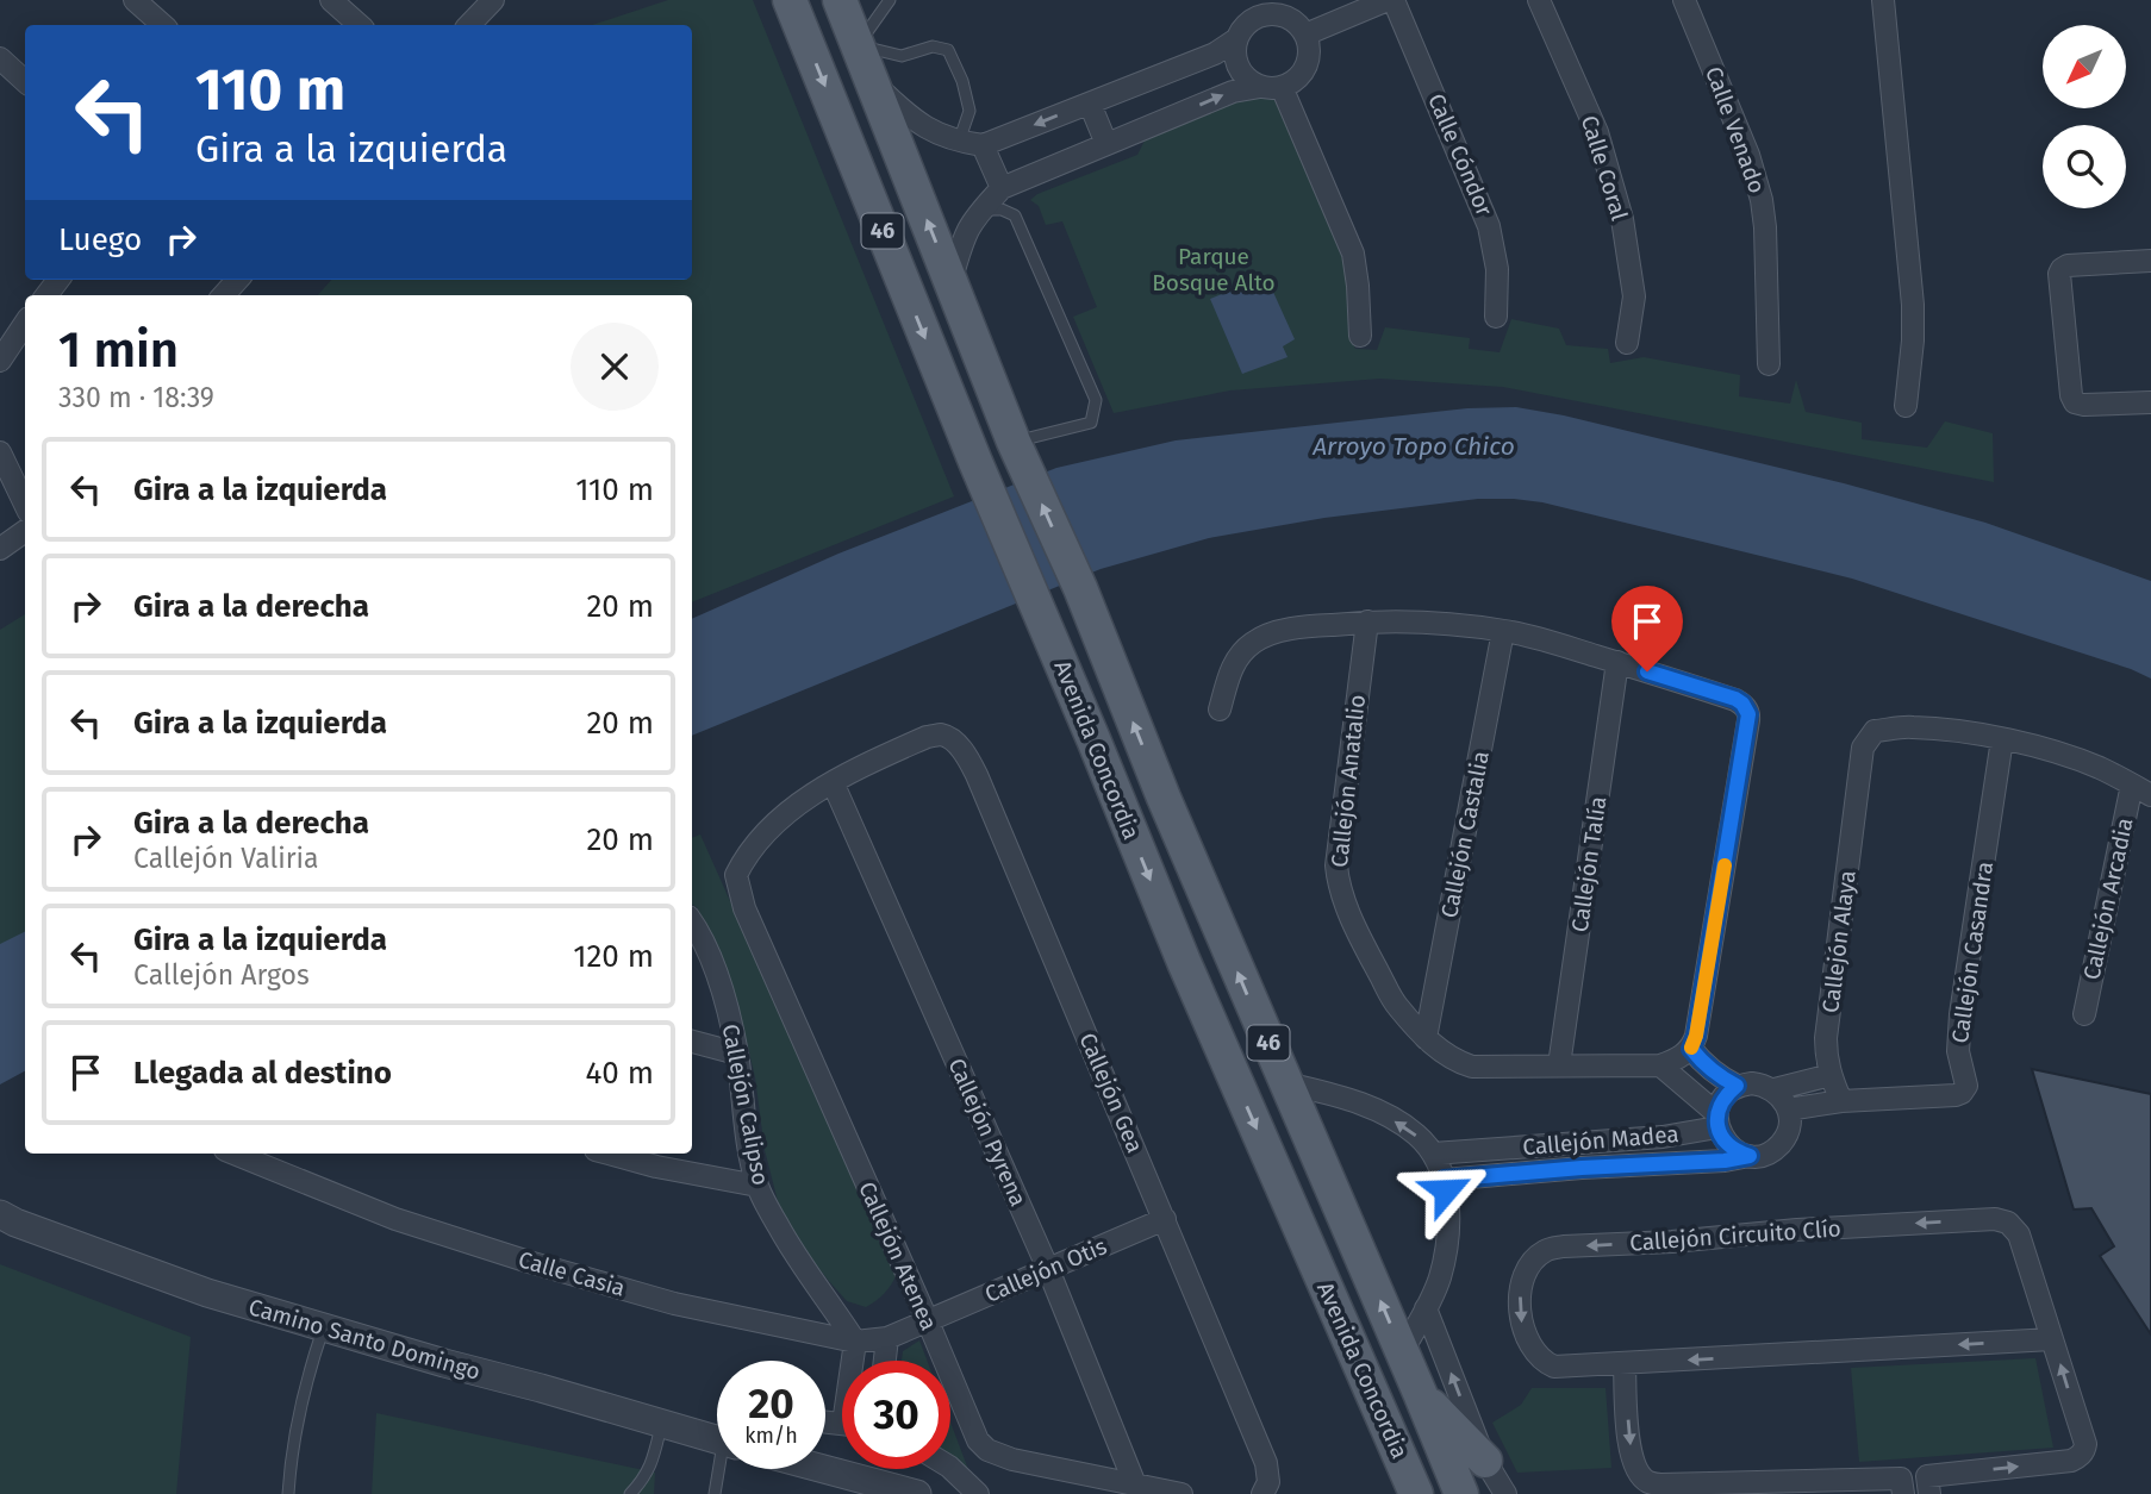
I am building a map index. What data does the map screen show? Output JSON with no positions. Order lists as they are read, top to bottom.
{
  "streets": {
    "main road": ["46", "Avenida Concordia"],
    "street": [
      "Calle Venado",
      "Calle Cóndor",
      "Calle Coral",
      "Callejón Anatalio",
      "Callejón Castalia",
      "Callejón Talía",
      "Callejón Arcadia",
      "Callejón Alaya",
      "Callejón Casandra",
      "Callejón Gea",
      "Callejón Calipso",
      "Callejón Pyrena",
      "Callejón Madea",
      "Callejón Circuito Clío",
      "Callejón Atenea",
      "Callejón Otis",
      "Calle Casia",
      "Camino Santo Domingo"
    ]
  },
  "crossings": [
    ["Callejón Anatalio", "Callejón Castalia"],
    ["Callejón Anatalio", "Callejón Talía"],
    ["Callejón Alaya", "Callejón Casandra"],
    ["Callejón Gea", "Callejón Pyrena"],
    ["Callejón Gea", "Callejón Atenea"],
    ["Callejón Gea", "Callejón Otis"],
    ["Callejón Calipso", "Calle Casia"],
    ["Callejón Pyrena", "Callejón Atenea"],
    ["Callejón Pyrena", "Callejón Otis"],
    ["Callejón Atenea", "Callejón Otis"],
    ["Callejón Atenea", "Calle Casia"],
    ["Callejón Otis", "Calle Casia"]
  ],
  "water": ["Arroyo Topo Chico"],
  "parks": ["Parque Bosque Alto"],
  "north": "bottom left",
  "page": {
    "turn": ["110 m", "Gira a la izquierda"],
    "then": "Luego",
    "heading": ["1 min", "330 m · 18:39"],
    "list": [
      {
        "name": "Gira a la izquierda",
        "value": "110 m"
      },
      {
        "name": "Gira a la derecha",
        "value": "20 m"
      },
      {
        "name": "Gira a la izquierda",
        "value": "20 m"
      },
      {
        "name": "Gira a la derecha",
        "note": "Callejón Valiria",
        "value": "20 m"
      },
      {
        "name": "Gira a la izquierda",
        "note": "Callejón Argos",
        "value": "120 m"
      },
      {
        "name": "Llegada al destino",
        "value": "40 m"
      }
    ],
    "speed": "20 km/h",
    "limit": "30"
  }
}
